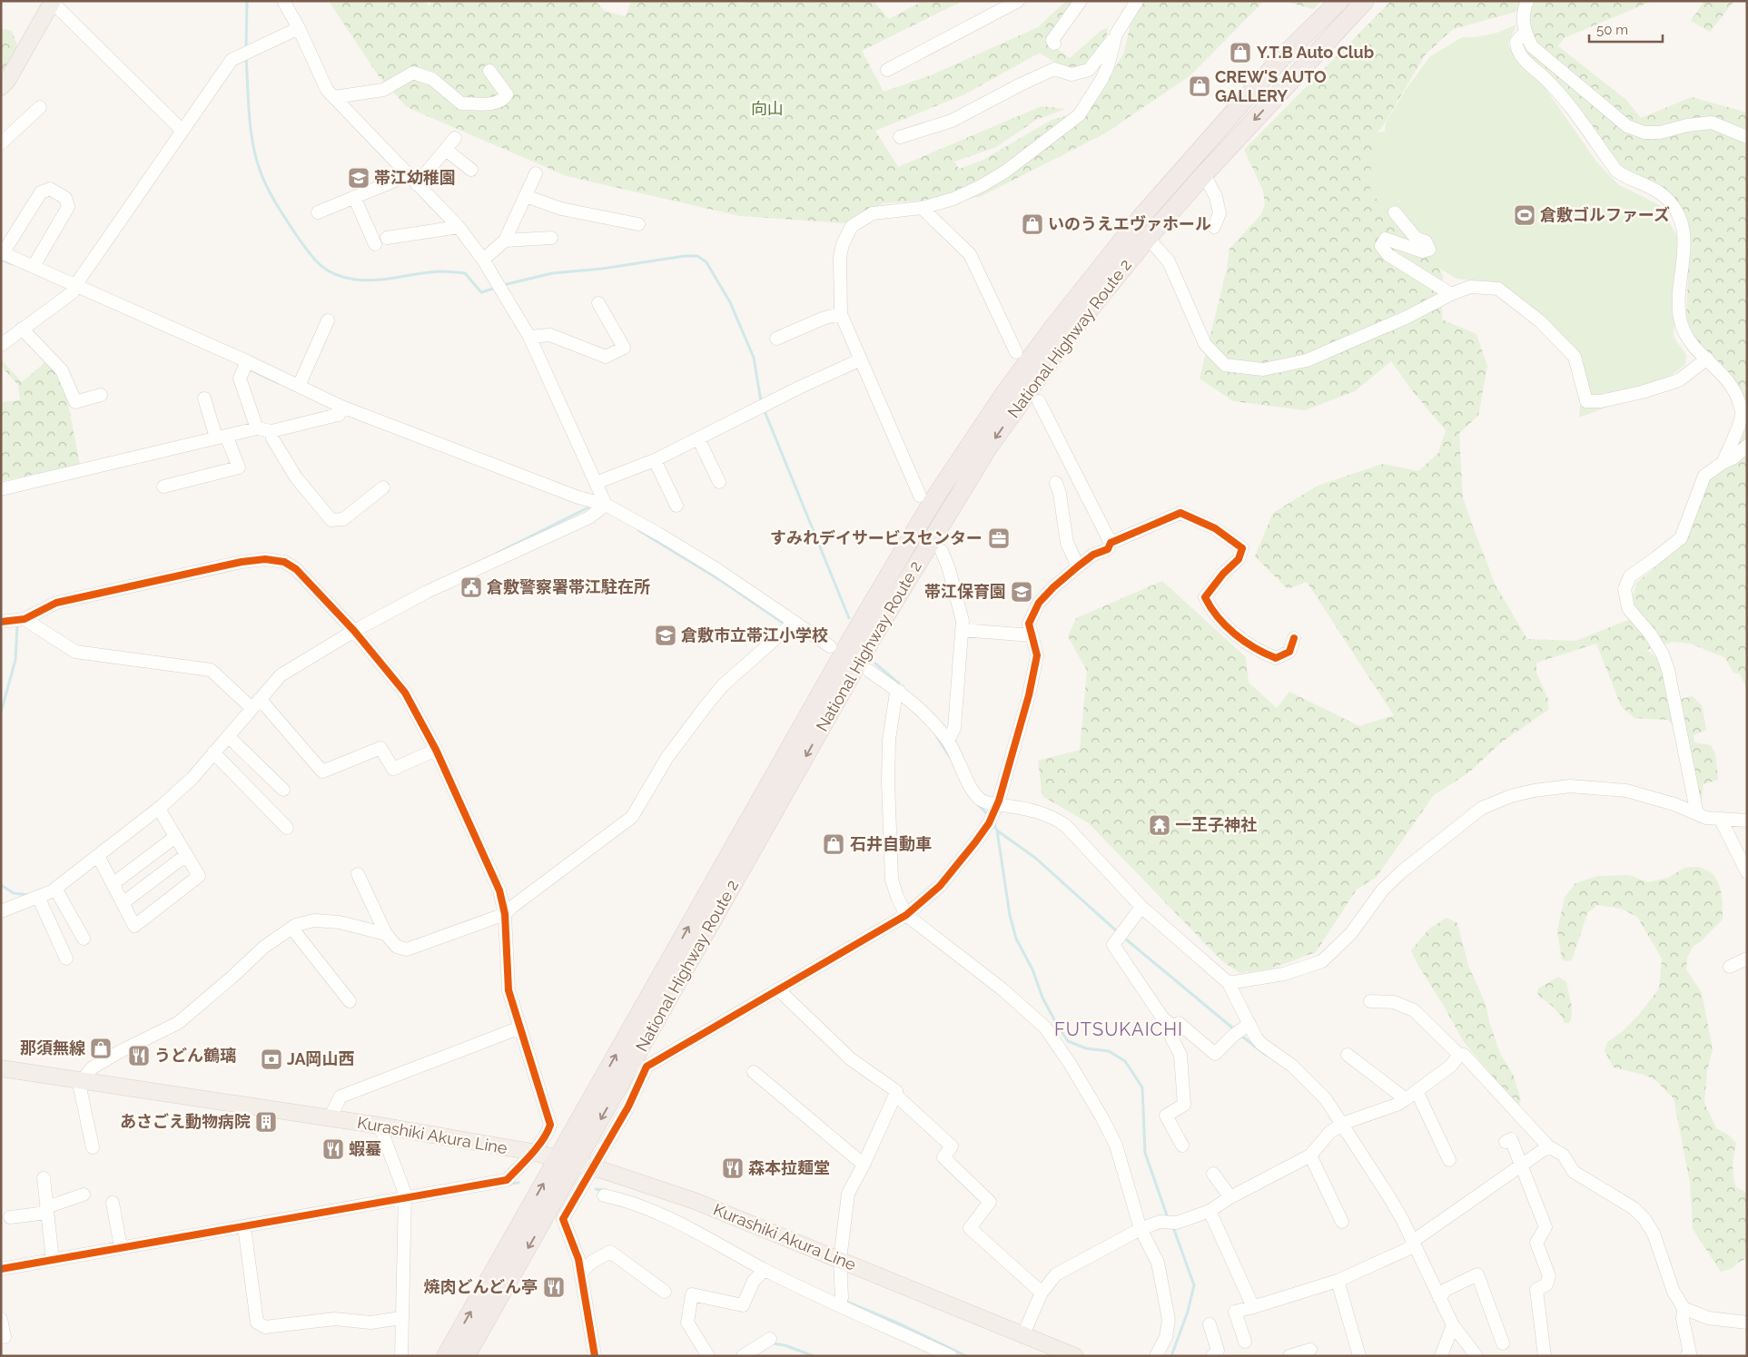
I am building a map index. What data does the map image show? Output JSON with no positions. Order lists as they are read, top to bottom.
{
  "streets": {
    "highway": ["National Highway Route 2"],
    "main road": ["Kurashiki Akura Line"]
  },
  "crossings": [
    ["National Highway Route 2", "Kurashiki Akura Line"]
  ],
  "districts": ["FUTSUKAICHI"],
  "parks": ["向山"],
  "places": {
    "shop": [
      "Y.T.B Auto Club",
      "CREW'S AUTO GALLERY",
      "いのうえエヴァホール",
      "石井自動車",
      "那須無線"
    ],
    "school or university": ["帯江幼稚園", "帯江保育園", "倉敷市立帯江小学校"],
    "sports": ["倉敷ゴルファーズ"],
    "office": ["すみれデイサービスセンター"],
    "public building": ["倉敷警察署帯江駐在所"],
    "temple": ["一王子神社"],
    "restaurant": [
      "うどん鶴璃",
      "蝦蟇",
      "森本拉麺堂",
      "焼肉どんどん亭"
    ],
    "bank": ["JA岡山西"],
    "building": ["あさごえ動物病院"]
  },
  "scale_bar": "50 m"
}
